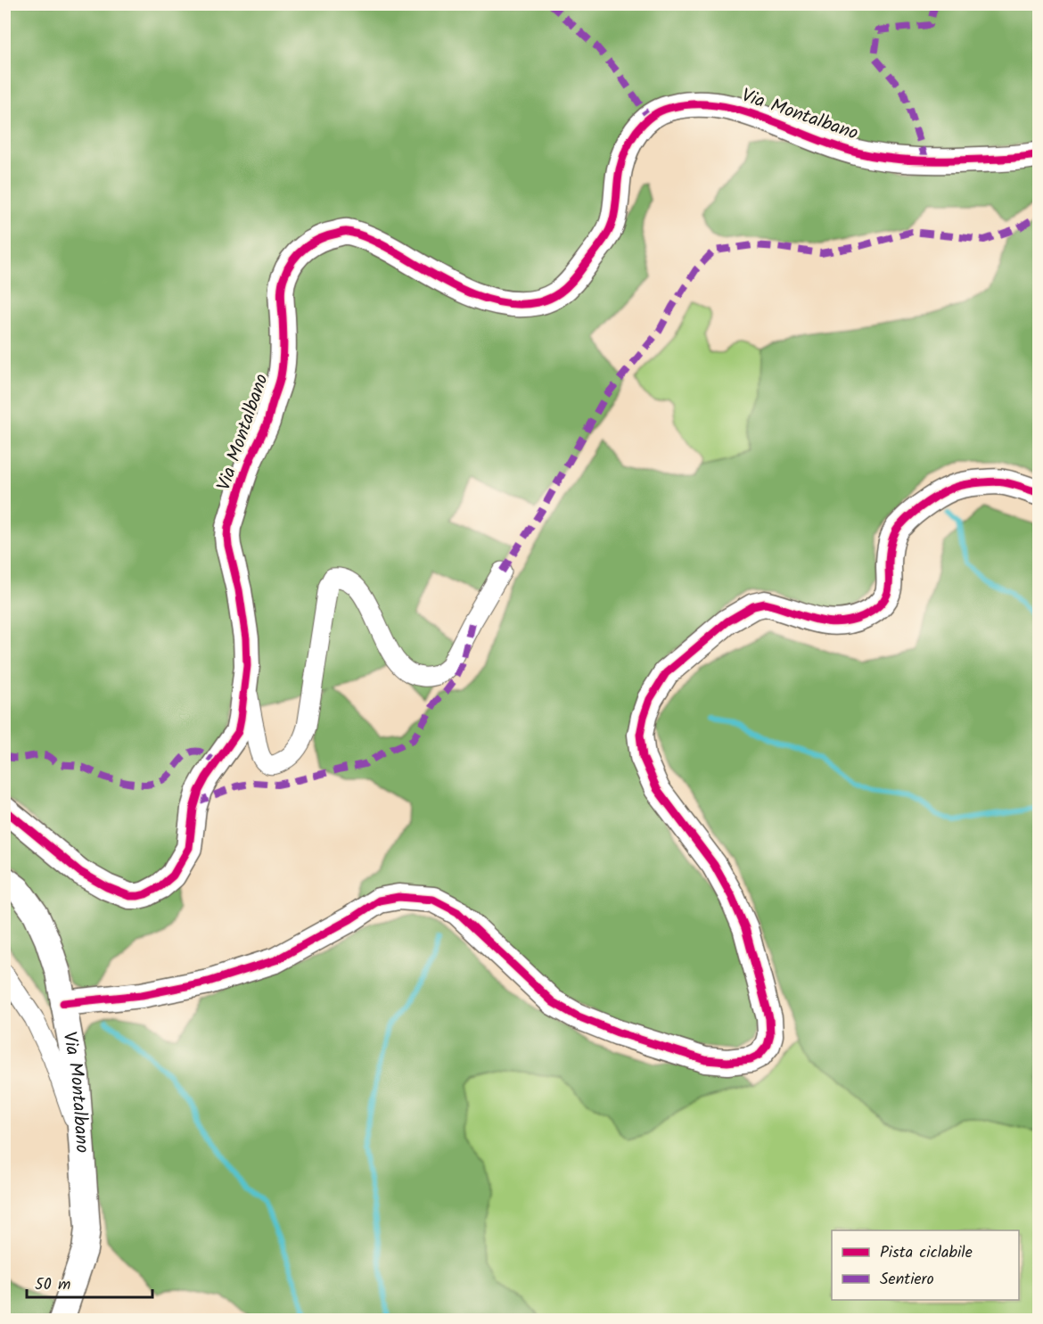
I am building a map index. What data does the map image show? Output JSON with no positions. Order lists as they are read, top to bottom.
{
  "streets": {
    "street": ["Via Montalbano"]
  },
  "legend": ["Pista ciclabile", "Sentiero"],
  "scale_bar": "50 m"
}
